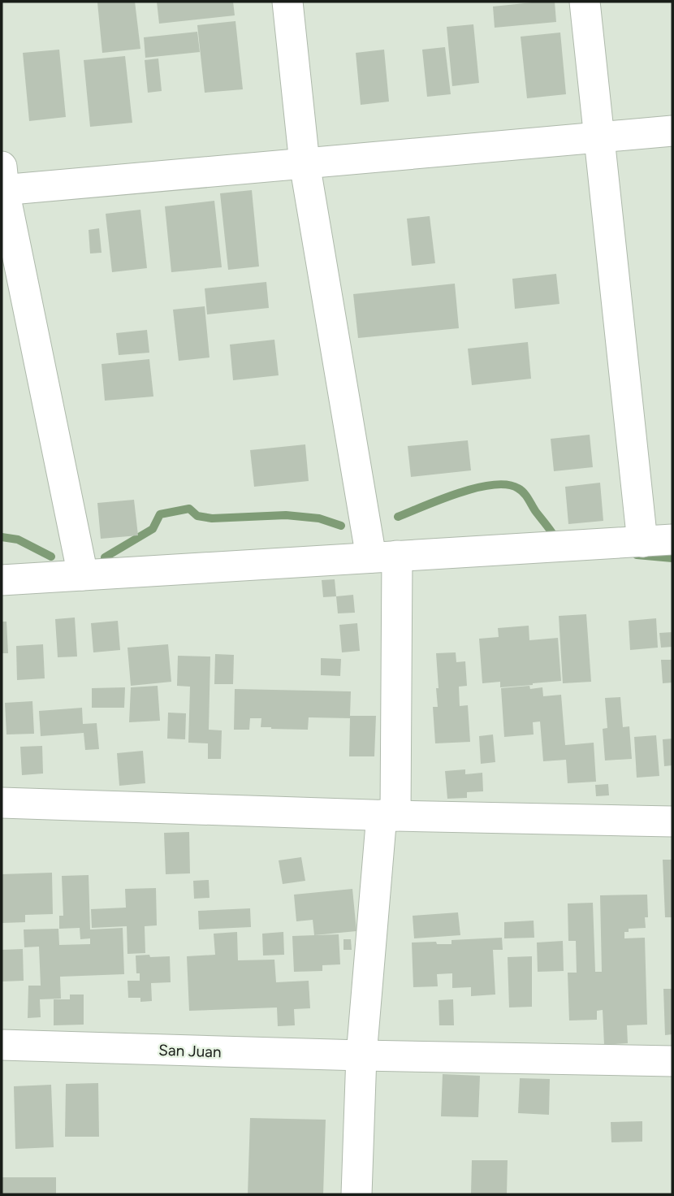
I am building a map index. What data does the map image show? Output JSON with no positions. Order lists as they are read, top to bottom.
{
  "streets": {
    "street": ["San Juan"]
  }
}
